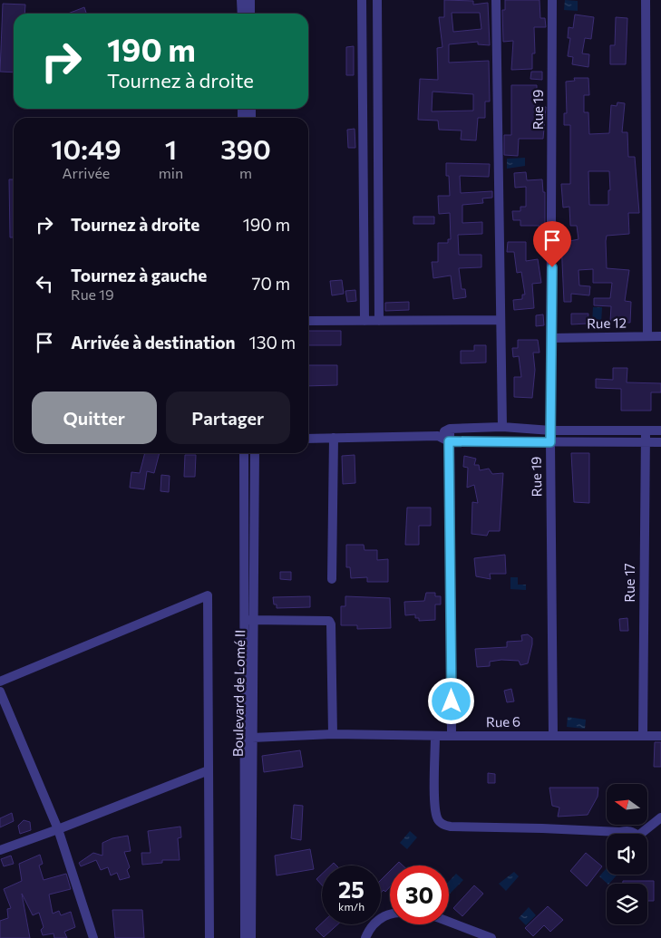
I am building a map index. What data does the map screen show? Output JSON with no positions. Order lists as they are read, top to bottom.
{
  "streets": {
    "street": [
      "Rue 19",
      "Rue 12",
      "Rue 17",
      "Boulevard de Lomé II",
      "Rue 6"
    ]
  },
  "crossings": [
    ["Rue 19", "Rue 12"],
    ["Rue 19", "Rue 6"],
    ["Rue 17", "Rue 6"],
    ["Boulevard de Lomé II", "Rue 6"]
  ],
  "north": "left",
  "page": {
    "turn": ["190 m", "Tournez à droite"],
    "eta": [
      "10:49",
      "Arrivée",
      "1",
      "min",
      "390",
      "m"
    ],
    "list": [
      {
        "name": "Tournez à droite",
        "value": "190 m"
      },
      {
        "name": "Tournez à gauche",
        "note": "Rue 19",
        "value": "70 m"
      },
      {
        "name": "Arrivée à destination",
        "value": "130 m"
      }
    ],
    "buttons": ["Quitter", "Partager"],
    "speed": "25 km/h",
    "limit": "30"
  }
}
